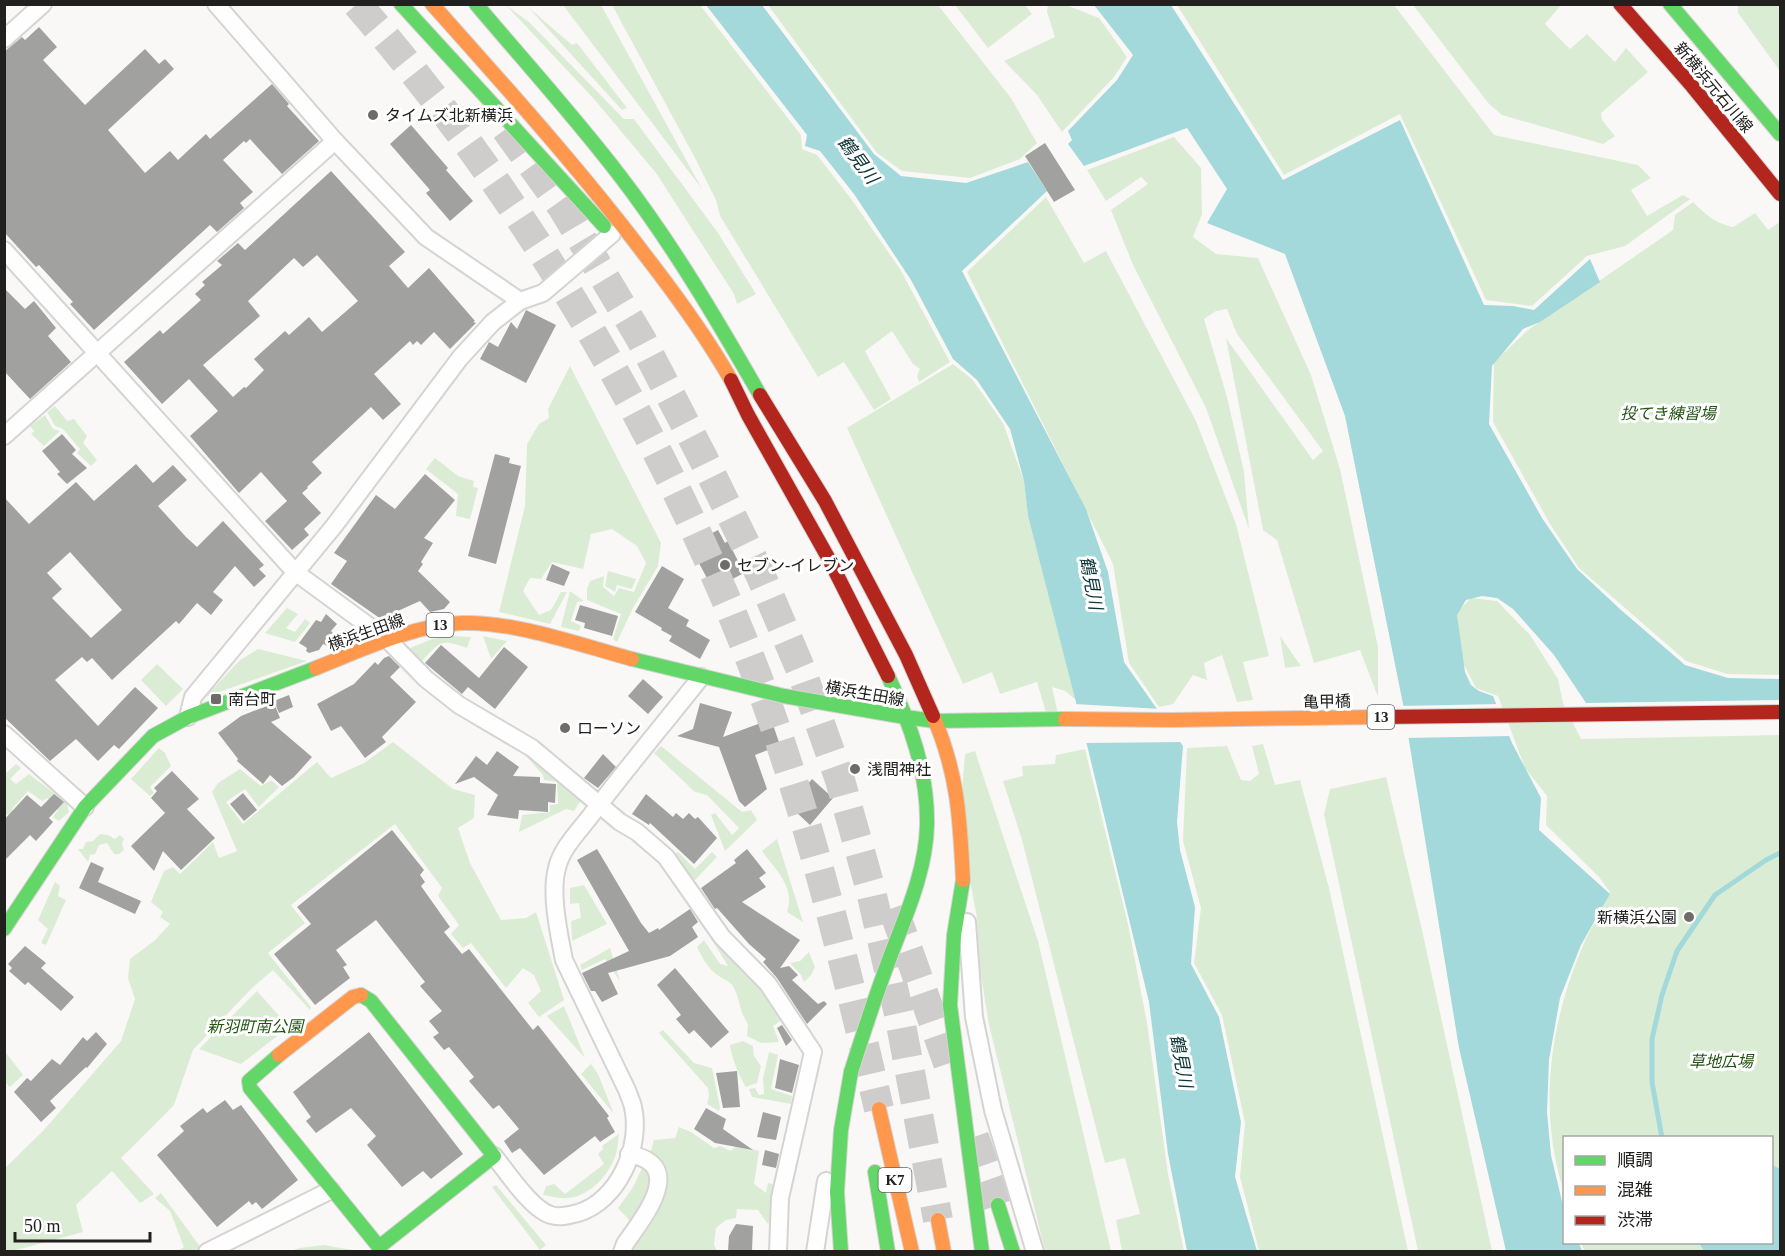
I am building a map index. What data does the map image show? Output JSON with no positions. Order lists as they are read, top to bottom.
{
  "streets": {
    "main road": [
      "新横浜元石川線",
      "13",
      "横浜生田線",
      "亀甲橋",
      "K7"
    ]
  },
  "crossings": [
    ["横浜生田線", "亀甲橋"]
  ],
  "water": ["鶴見川"],
  "parks": ["投てき練習場", "新羽町南公園", "草地広場"],
  "places": {
    "other": [
      "タイムズ北新横浜",
      "セブン-イレブン",
      "ローソン",
      "浅間神社",
      "新横浜公園"
    ],
    "transit": ["南台町"]
  },
  "legend": ["順調", "混雑", "渋滞"],
  "scale_bar": "50 m"
}
